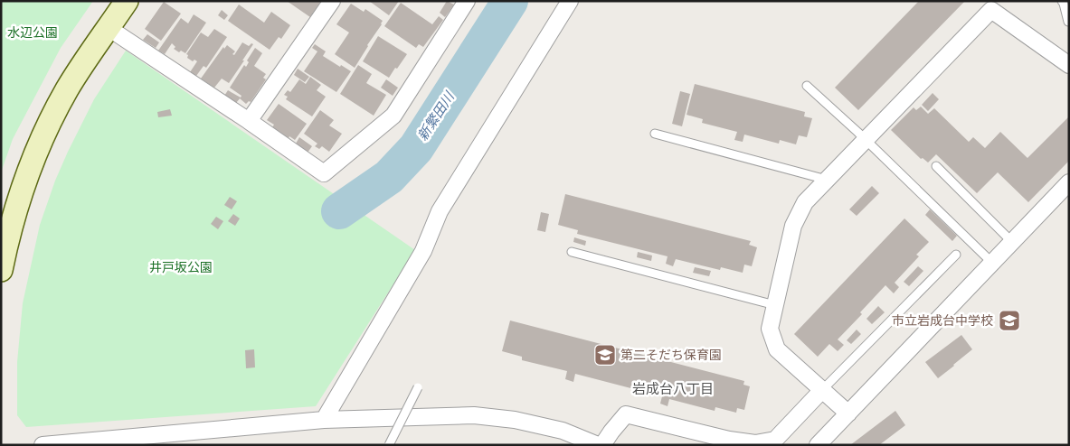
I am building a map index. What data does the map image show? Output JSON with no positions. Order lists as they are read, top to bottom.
{
  "districts": ["岩成台八丁目"],
  "water": ["新繁田川"],
  "parks": ["水辺公園", "井戸坂公園"],
  "places": {
    "school or university": ["市立岩成台中学校", "第二そだち保育園"]
  }
}
